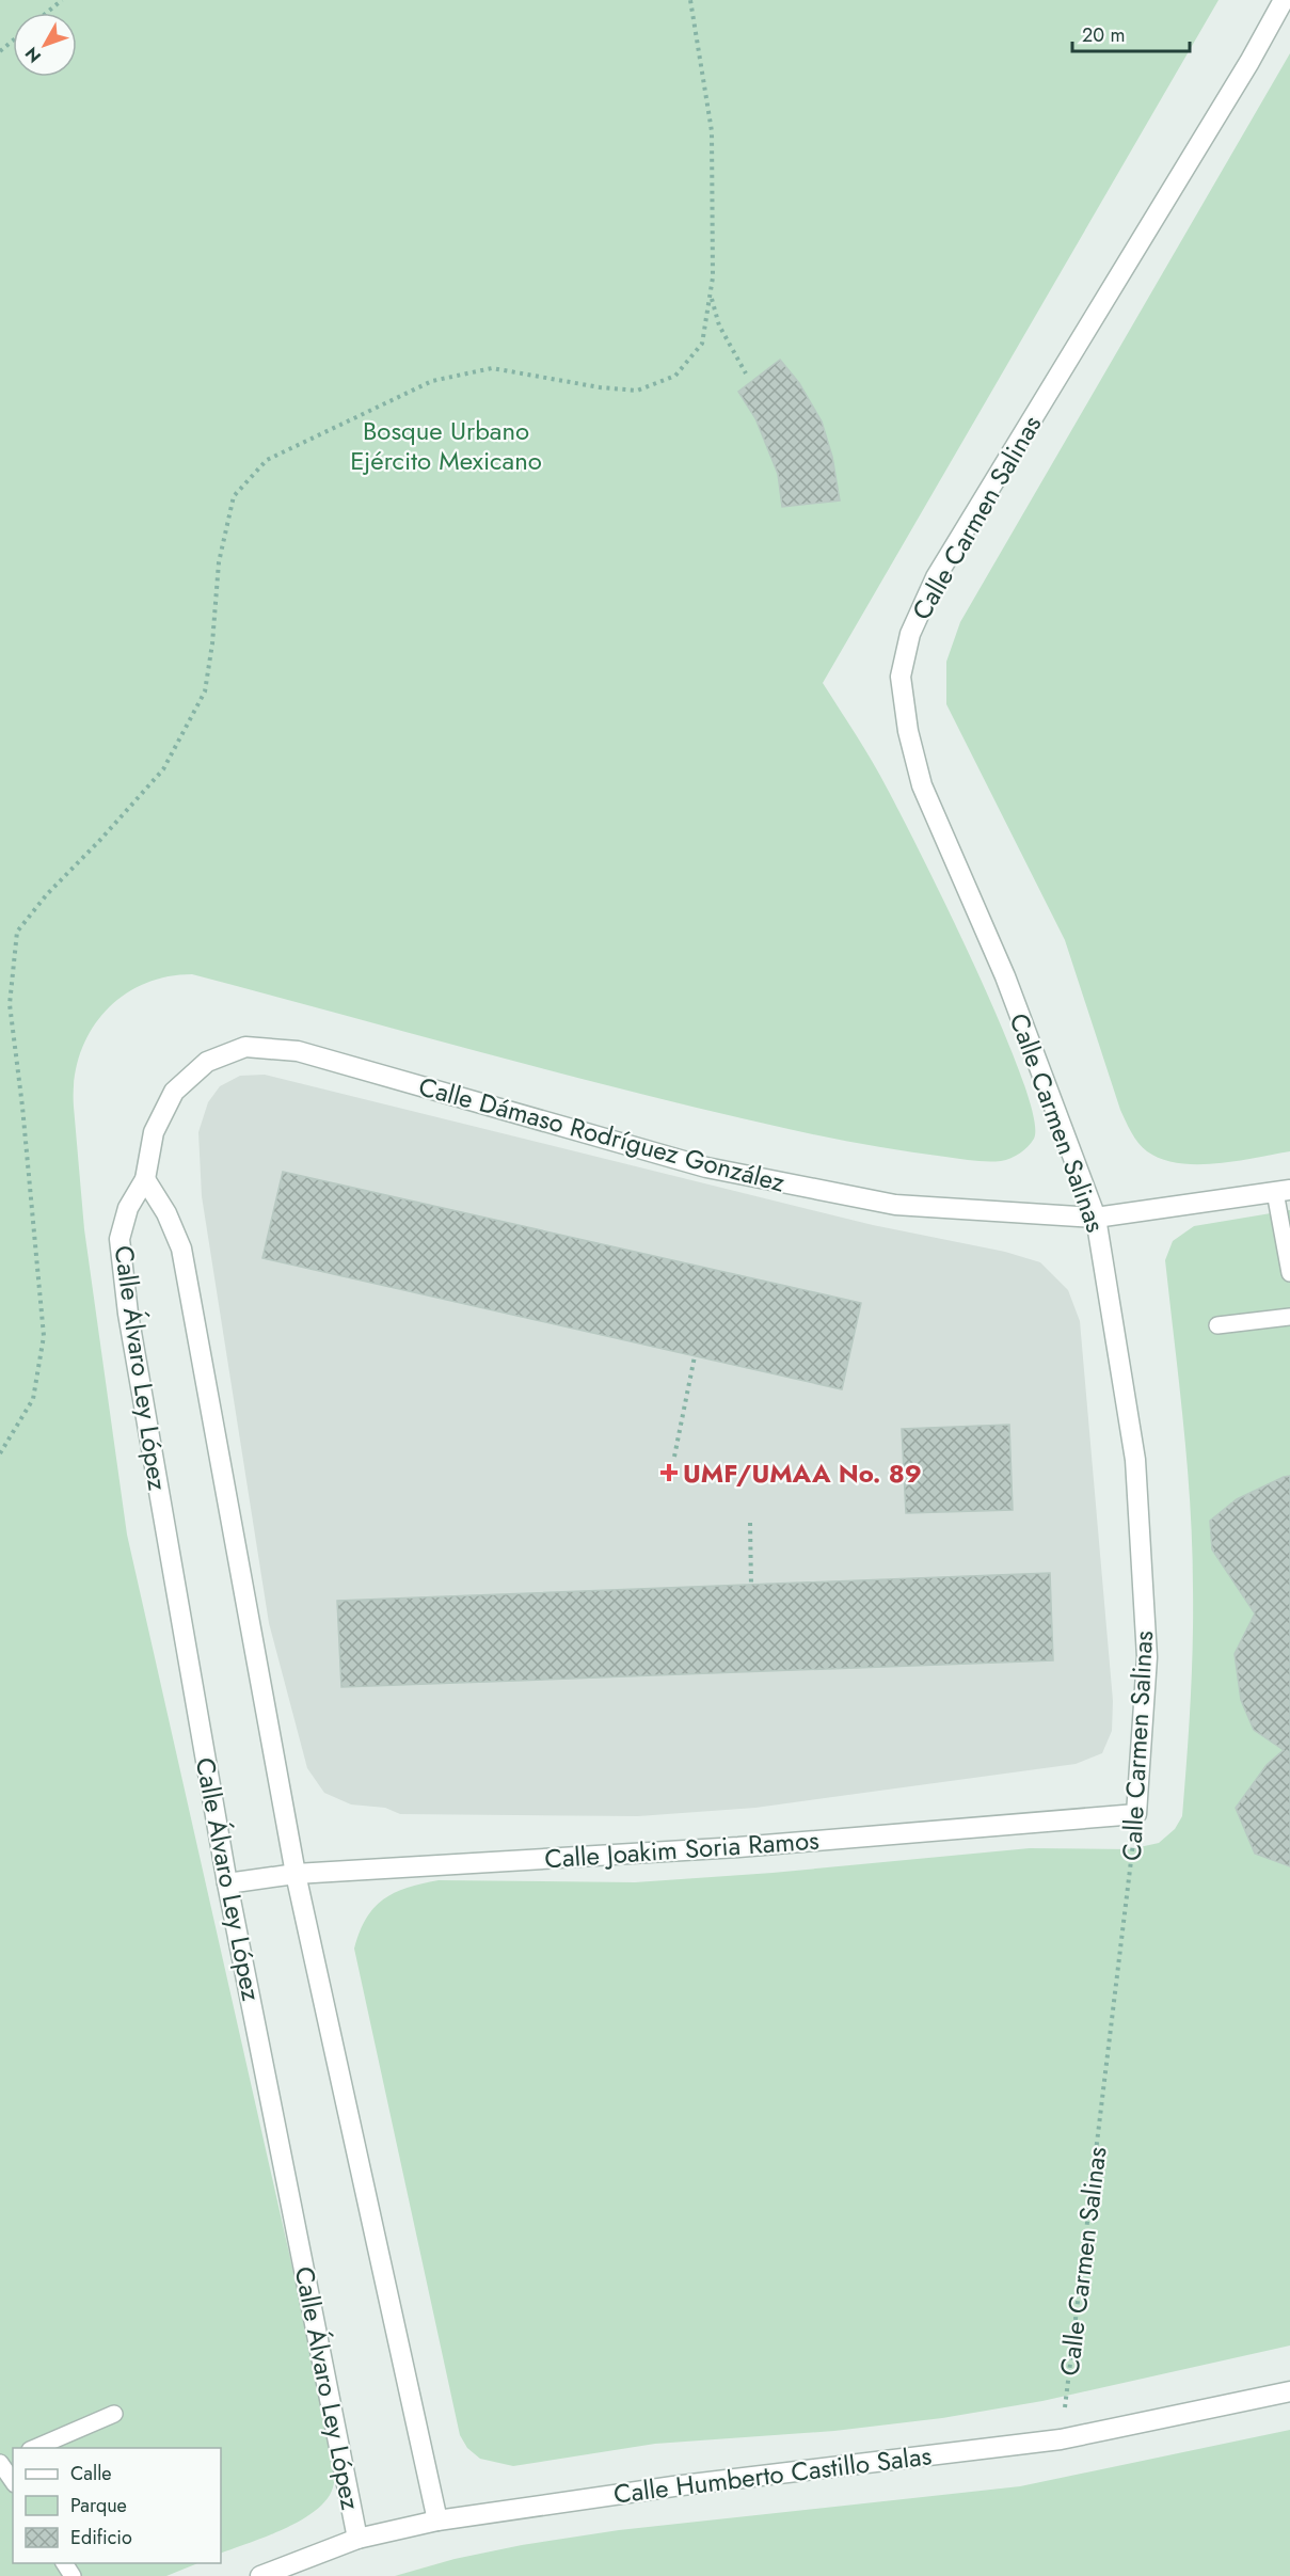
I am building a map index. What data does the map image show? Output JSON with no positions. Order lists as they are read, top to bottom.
{
  "streets": {
    "street": [
      "Calle Carmen Salinas",
      "Calle Dámaso Rodríguez González",
      "Calle Álvaro Ley López",
      "Calle Joakim Soria Ramos",
      "Calle Humberto Castillo Salas"
    ]
  },
  "crossings": [
    ["Calle Carmen Salinas", "Calle Dámaso Rodríguez González"],
    ["Calle Carmen Salinas", "Calle Joakim Soria Ramos"],
    ["Calle Carmen Salinas", "Calle Humberto Castillo Salas"],
    ["Calle Dámaso Rodríguez González", "Calle Álvaro Ley López"],
    ["Calle Álvaro Ley López", "Calle Joakim Soria Ramos"],
    ["Calle Álvaro Ley López", "Calle Humberto Castillo Salas"]
  ],
  "parks": ["Bosque Urbano Ejército Mexicano"],
  "places": {
    "health": ["UMF/UMAA No. 89"]
  },
  "legend": ["Calle", "Parque", "Edificio"],
  "scale_bar": "20 m",
  "north": "bottom left"
}
